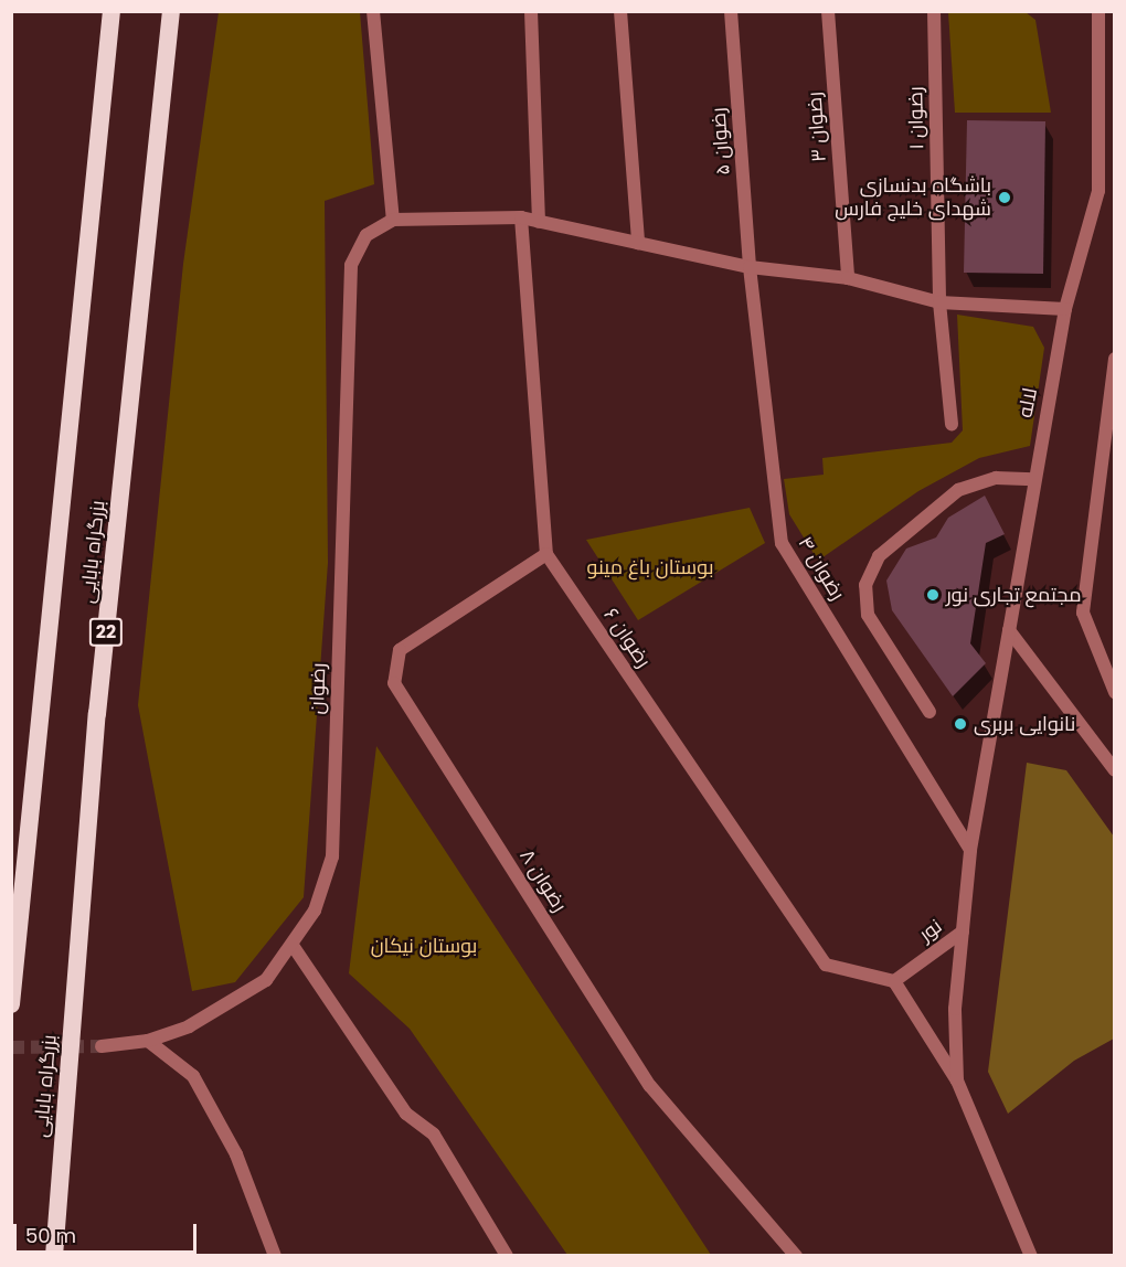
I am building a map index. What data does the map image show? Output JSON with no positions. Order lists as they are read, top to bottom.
{
  "streets": {
    "highway": ["بزرگراه بابایی", "22"],
    "street": [
      "رضوان ۱",
      "رضوان ۳",
      "رضوان ۵",
      "لاله",
      "رضوان ۴",
      "رضوان ۶",
      "رضوان",
      "رضوان ۸",
      "نور"
    ]
  },
  "crossings": [
    ["رضوان ۵", "رضوان ۴"],
    ["رضوان ۶", "رضوان ۸"],
    ["رضوان ۶", "نور"]
  ],
  "parks": ["بوستان باغ مینو", "بوستان نیکان"],
  "places": ["باشگاه بدنسازی شهدای خلیج فارس", "مجتمع تجاری نور", "نانوایی بربری"],
  "scale_bar": "50 m"
}
